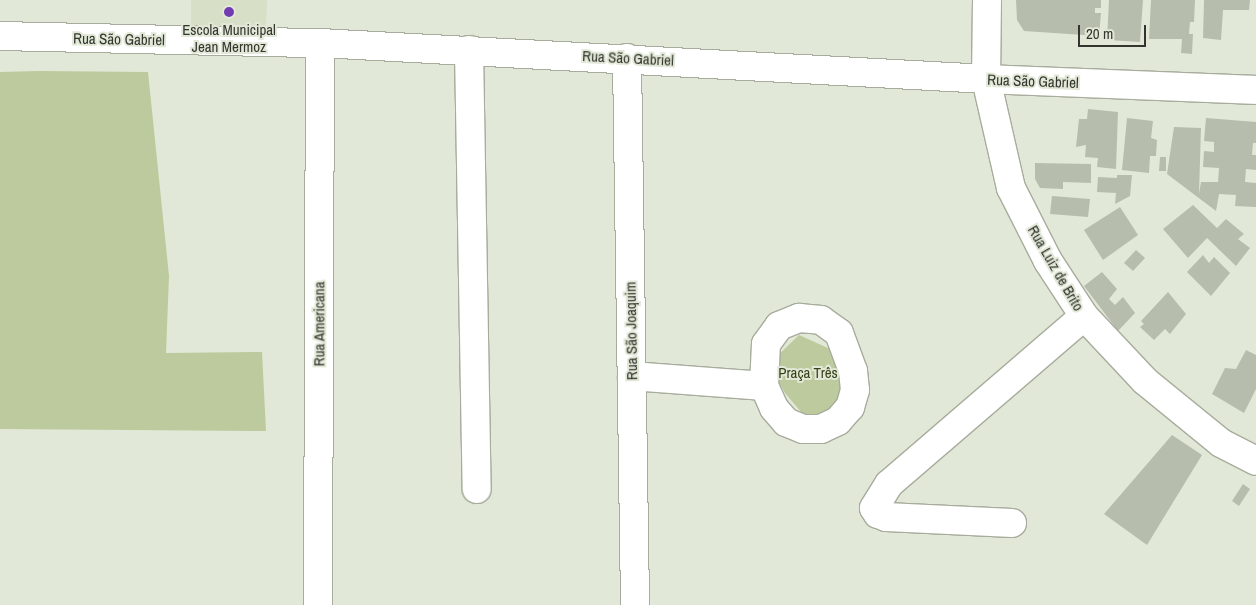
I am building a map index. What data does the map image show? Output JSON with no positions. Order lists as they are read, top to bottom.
{
  "streets": {
    "street": [
      "Rua São Gabriel",
      "Rua Luiz de Brito",
      "Rua Americana",
      "Rua São Joaquim"
    ]
  },
  "crossings": [
    ["Rua São Gabriel", "Rua Luiz de Brito"],
    ["Rua São Gabriel", "Rua Americana"],
    ["Rua São Gabriel", "Rua São Joaquim"]
  ],
  "parks": ["Praça Três"],
  "places": ["Escola Municipal Jean Mermoz"],
  "scale_bar": "20 m"
}
